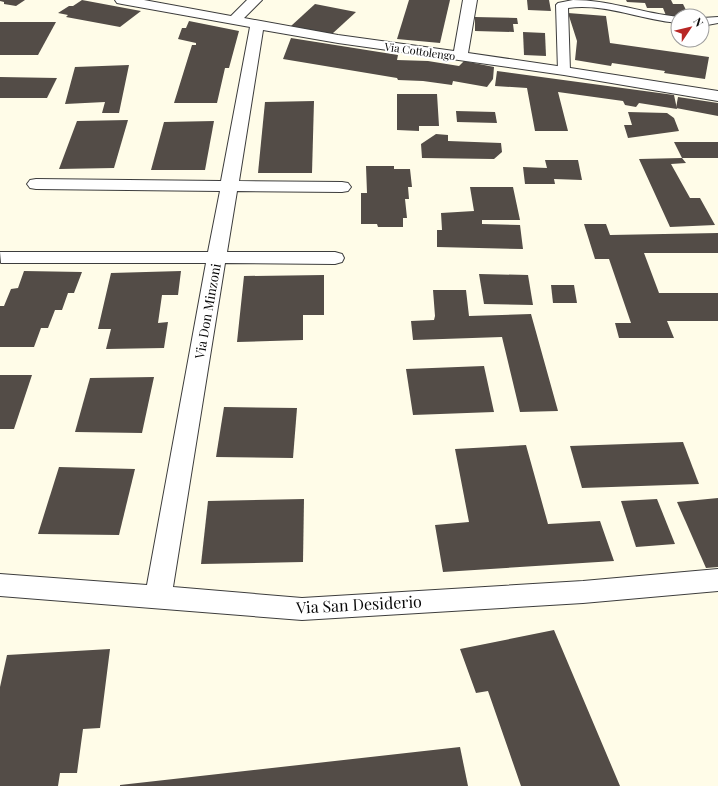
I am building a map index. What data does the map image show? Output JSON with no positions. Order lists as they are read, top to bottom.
{
  "streets": {
    "street": ["Via Cottolengo", "Via Don Minzoni", "Via San Desiderio"]
  },
  "crossings": [
    ["Via Cottolengo", "Via Don Minzoni"],
    ["Via Don Minzoni", "Via San Desiderio"]
  ],
  "north": "top right"
}
